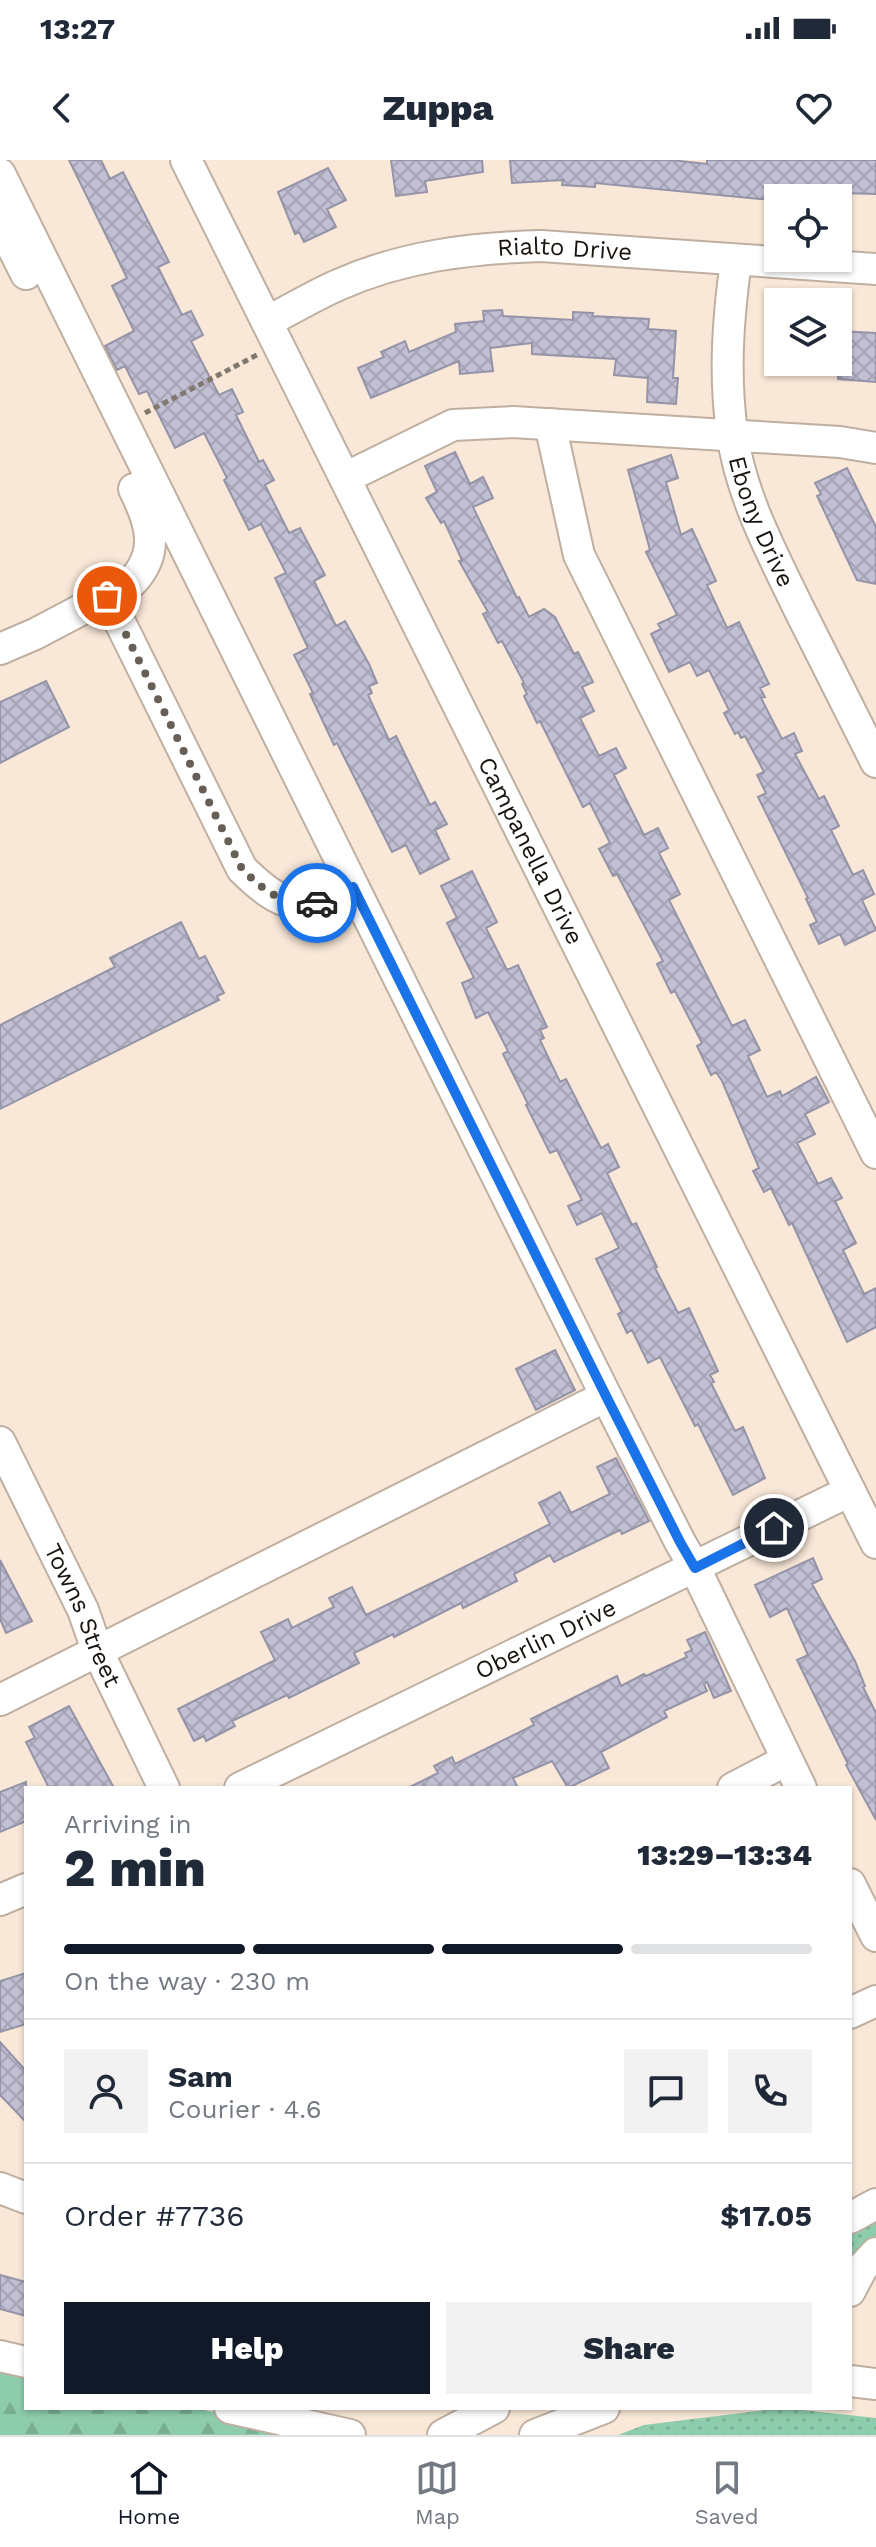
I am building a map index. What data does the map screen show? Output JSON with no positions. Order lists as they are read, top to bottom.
{
  "streets": {
    "street": [
      "Rialto Drive",
      "Ebony Drive",
      "Campanella Drive",
      "Towns Street",
      "Oberlin Drive"
    ]
  },
  "crossings": [
    ["Rialto Drive", "Ebony Drive"],
    ["Rialto Drive", "Campanella Drive"],
    ["Campanella Drive", "Oberlin Drive"]
  ],
  "page": {
    "status": "13:27",
    "header": "Zuppa",
    "heading": ["2 min", "Arriving in", "13:29–13:34"],
    "panel": [
      "Sam",
      "Courier · 4.6",
      "Order #7736",
      "$17.05"
    ],
    "bar": "On the way · 230 m",
    "buttons": ["Help", "Share"],
    "tabs": ["Home", "Map", "Saved"]
  }
}
